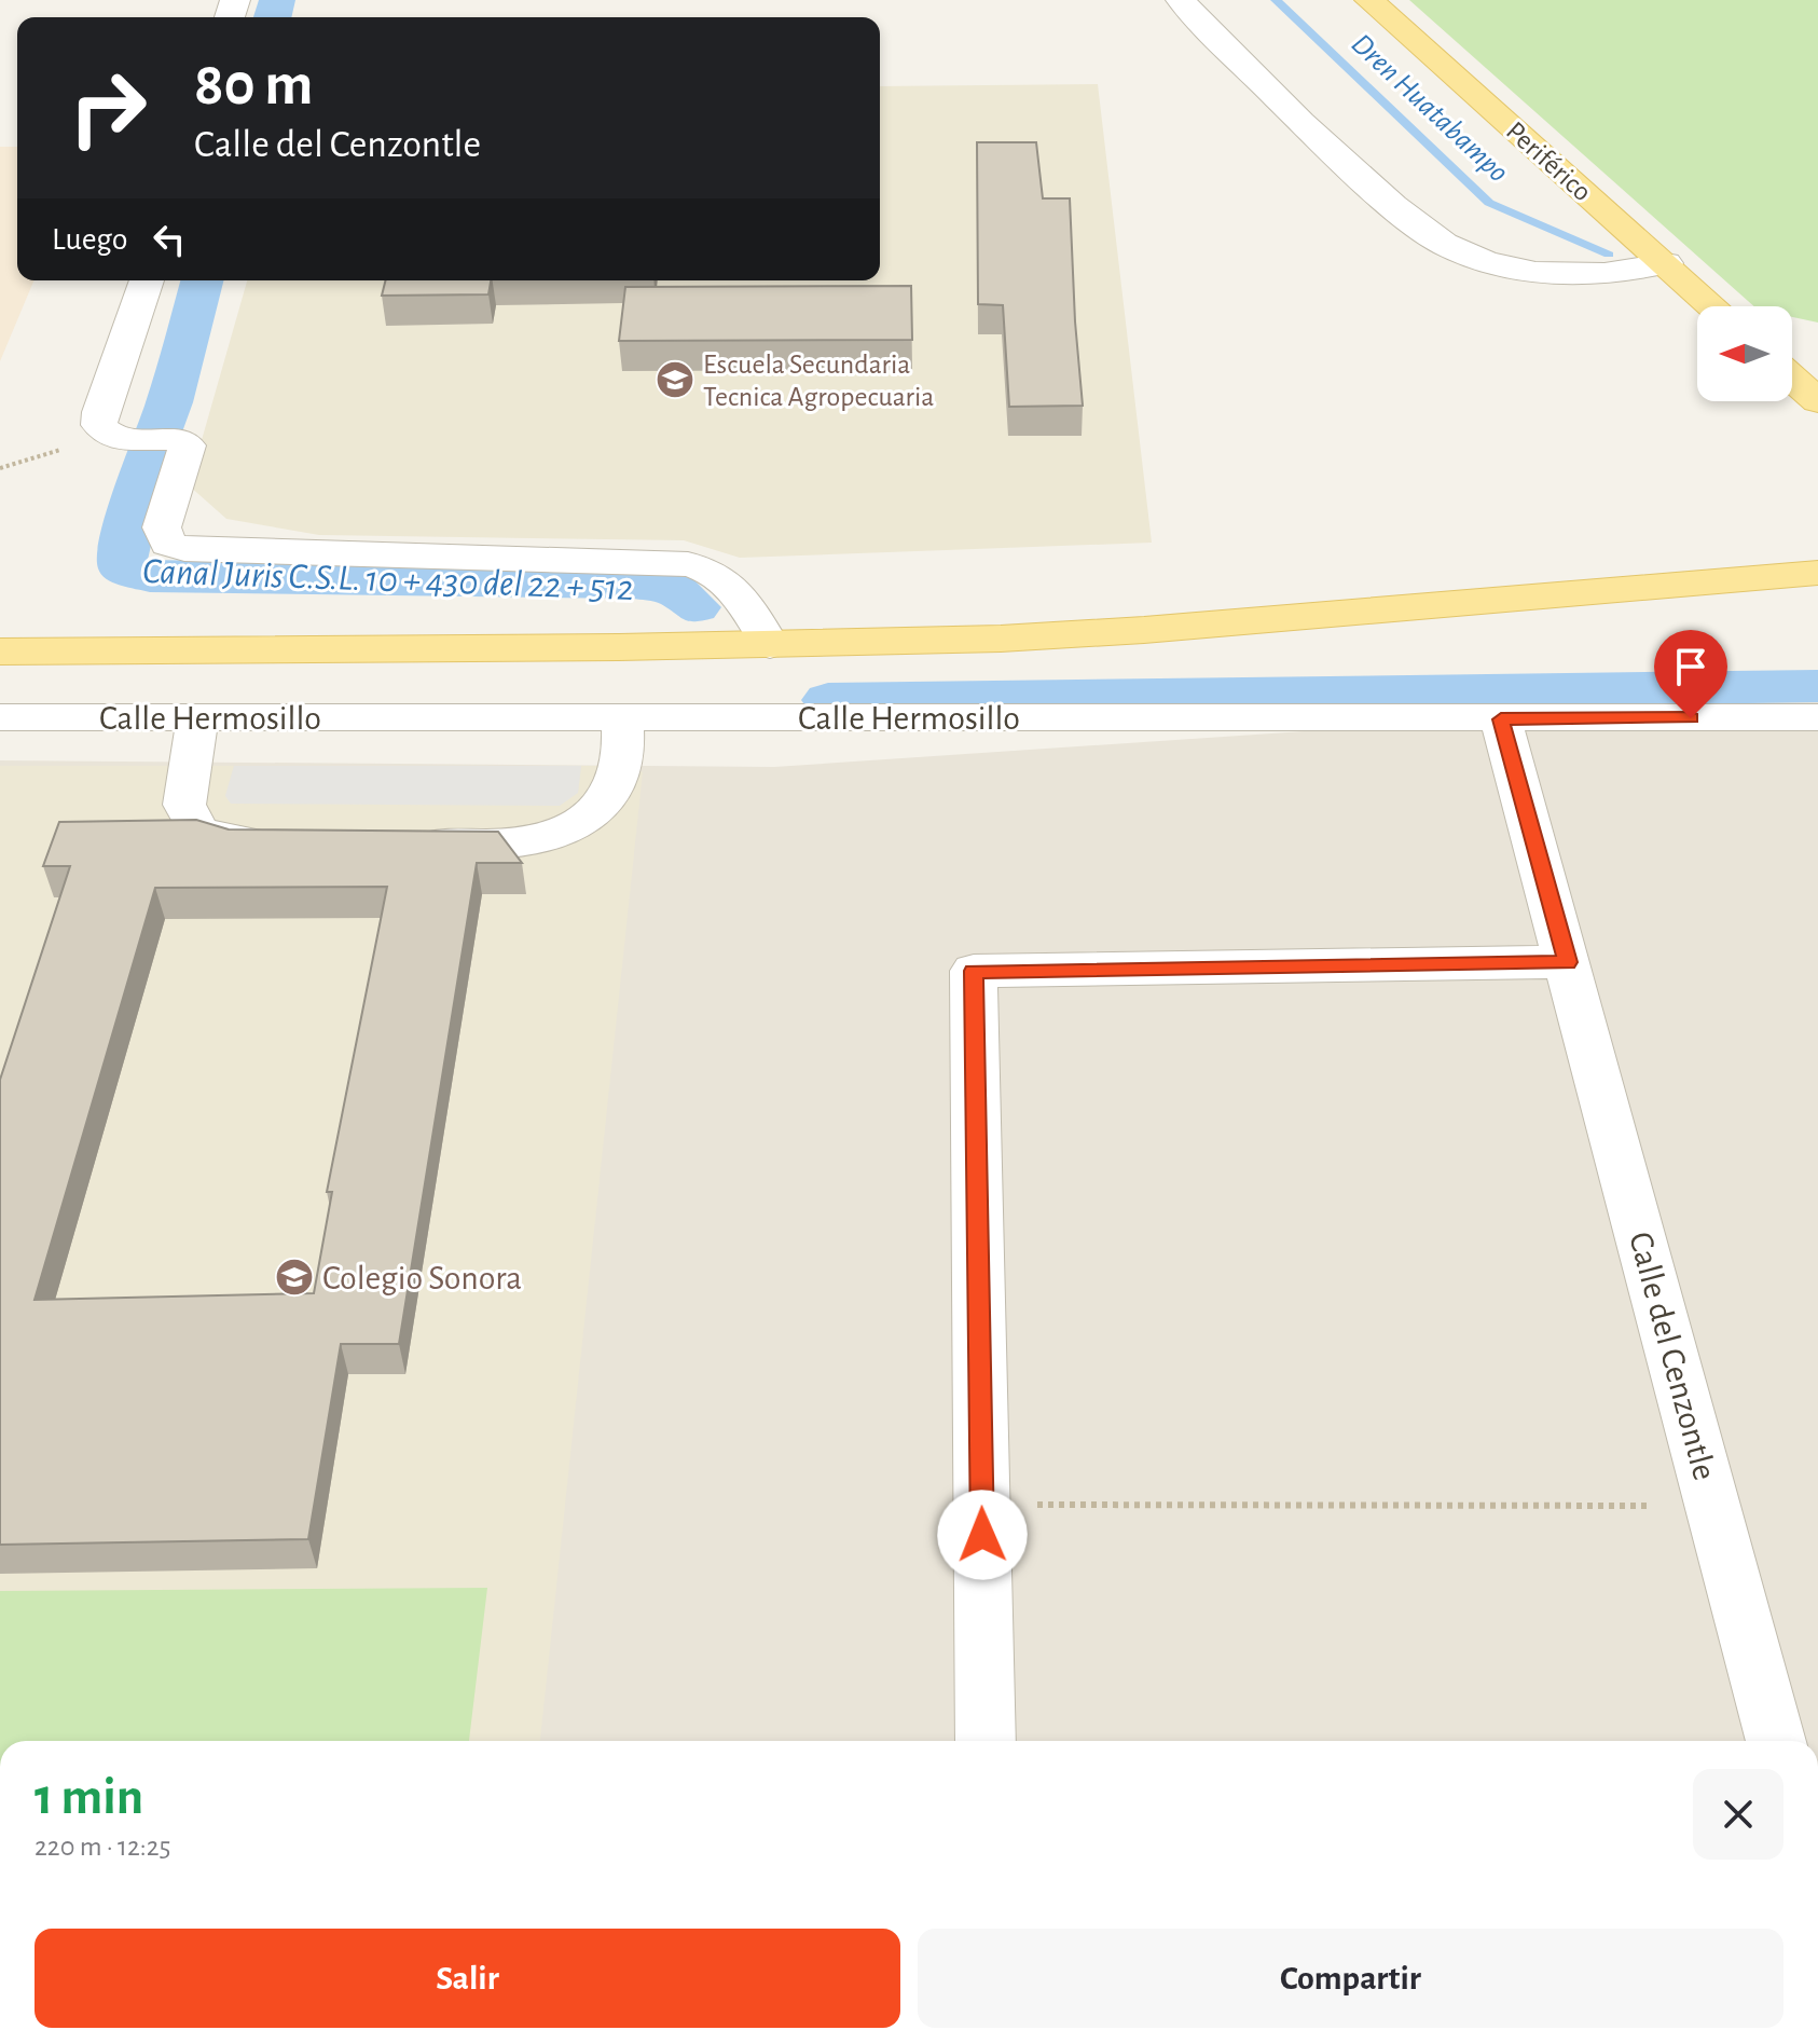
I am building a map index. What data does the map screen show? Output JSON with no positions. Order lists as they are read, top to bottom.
{
  "streets": {
    "main road": ["Periférico", "Calle Hermosillo"],
    "street": ["Calle del Cenzontle"]
  },
  "crossings": [
    ["Calle Hermosillo", "Calle del Cenzontle"]
  ],
  "water": ["Dren Huatabampo", "Canal Juris C.S.L. 10 + 430 del 22 + 512"],
  "places": {
    "school or university": ["Escuela Secundaria Tecnica Agropecuaria", "Colegio Sonora"]
  },
  "north": "left",
  "page": {
    "turn": ["80 m", "Calle del Cenzontle"],
    "then": "Luego",
    "heading": ["1 min", "220 m · 12:25"],
    "buttons": ["Salir", "Compartir"]
  }
}
